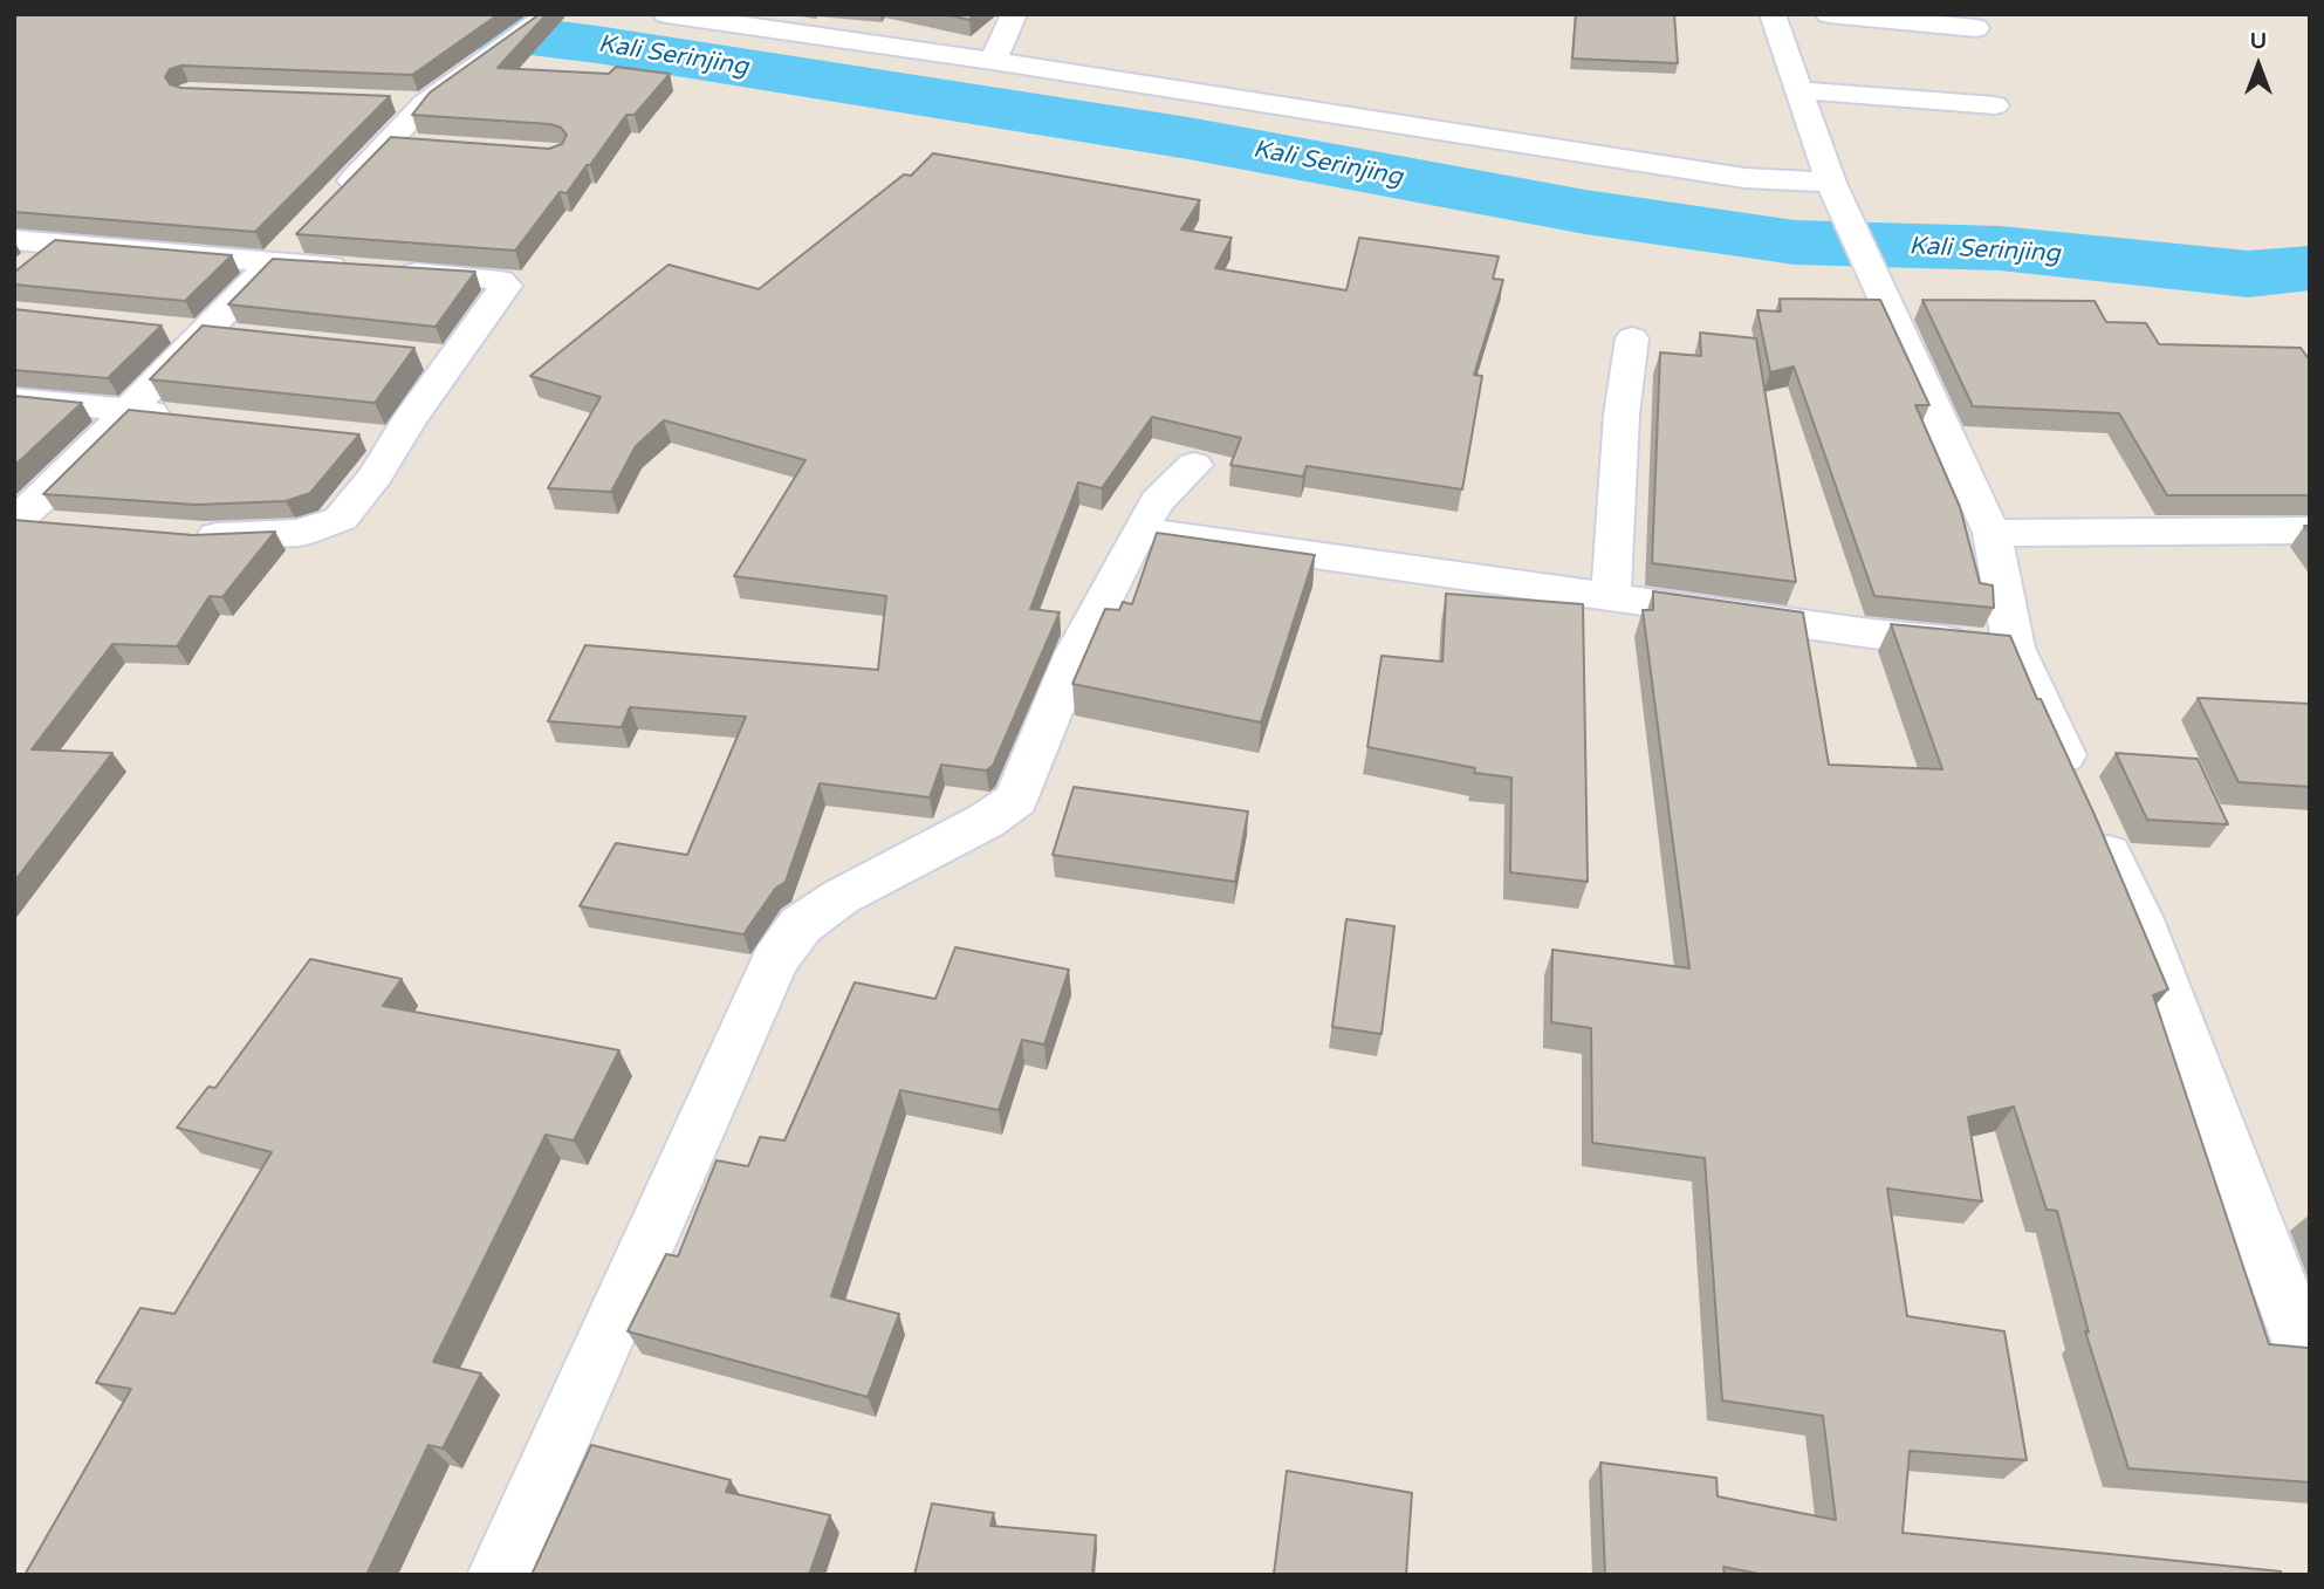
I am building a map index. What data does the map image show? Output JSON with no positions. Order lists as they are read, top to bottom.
{
  "water": ["Kali Serinjing"],
  "north": "top"
}
